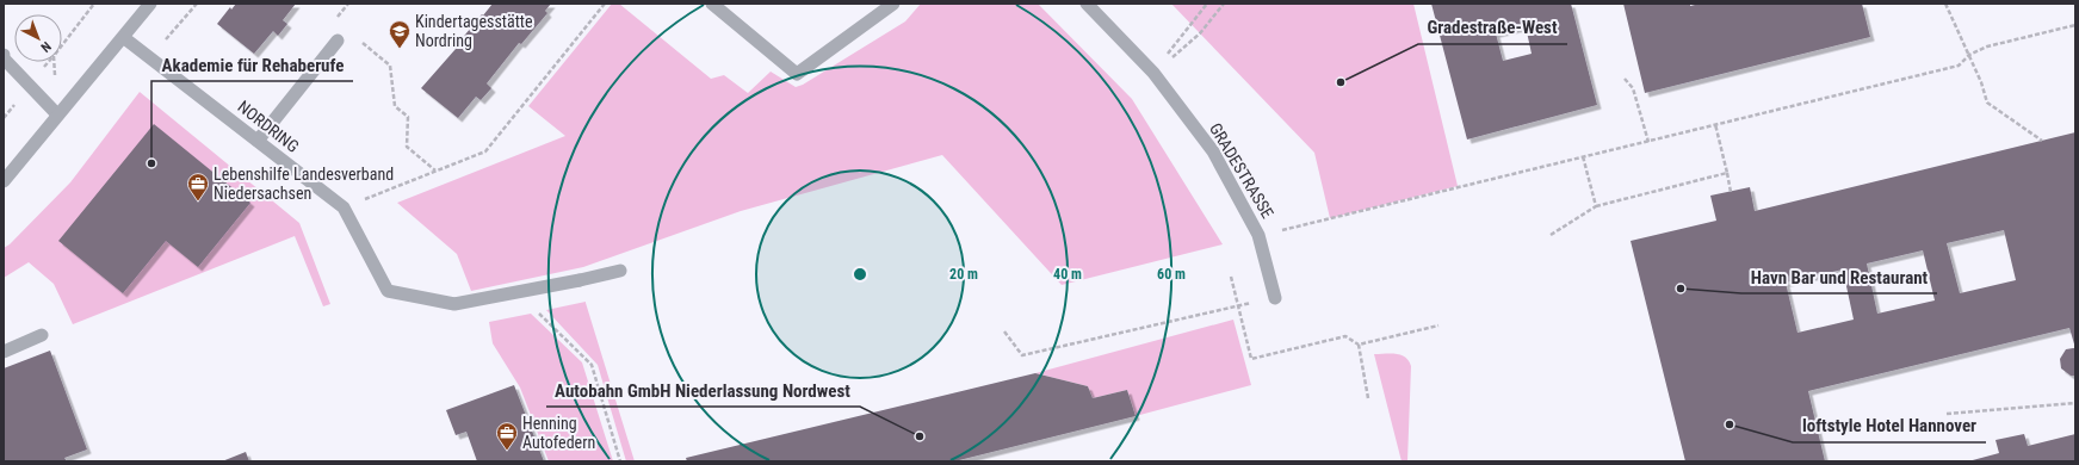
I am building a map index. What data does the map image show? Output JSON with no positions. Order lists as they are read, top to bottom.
{
  "streets": {
    "street": ["NORDRING", "GRADESTRASSE"]
  },
  "places": {
    "school or university": ["Kindertagesstätte Nordring"],
    "other": [
      "Gradestraße-West",
      "Akademie für Rehaberufe",
      "Havn Bar und Restaurant",
      "loftstyle Hotel Hannover",
      "Autobahn GmbH Niederlassung Nordwest"
    ],
    "office": ["Lebenshilfe Landesverband Niedersachsen", "Henning Autofedern"]
  },
  "north": "bottom right",
  "rings": ["20 m", "40 m", "60 m"]
}
